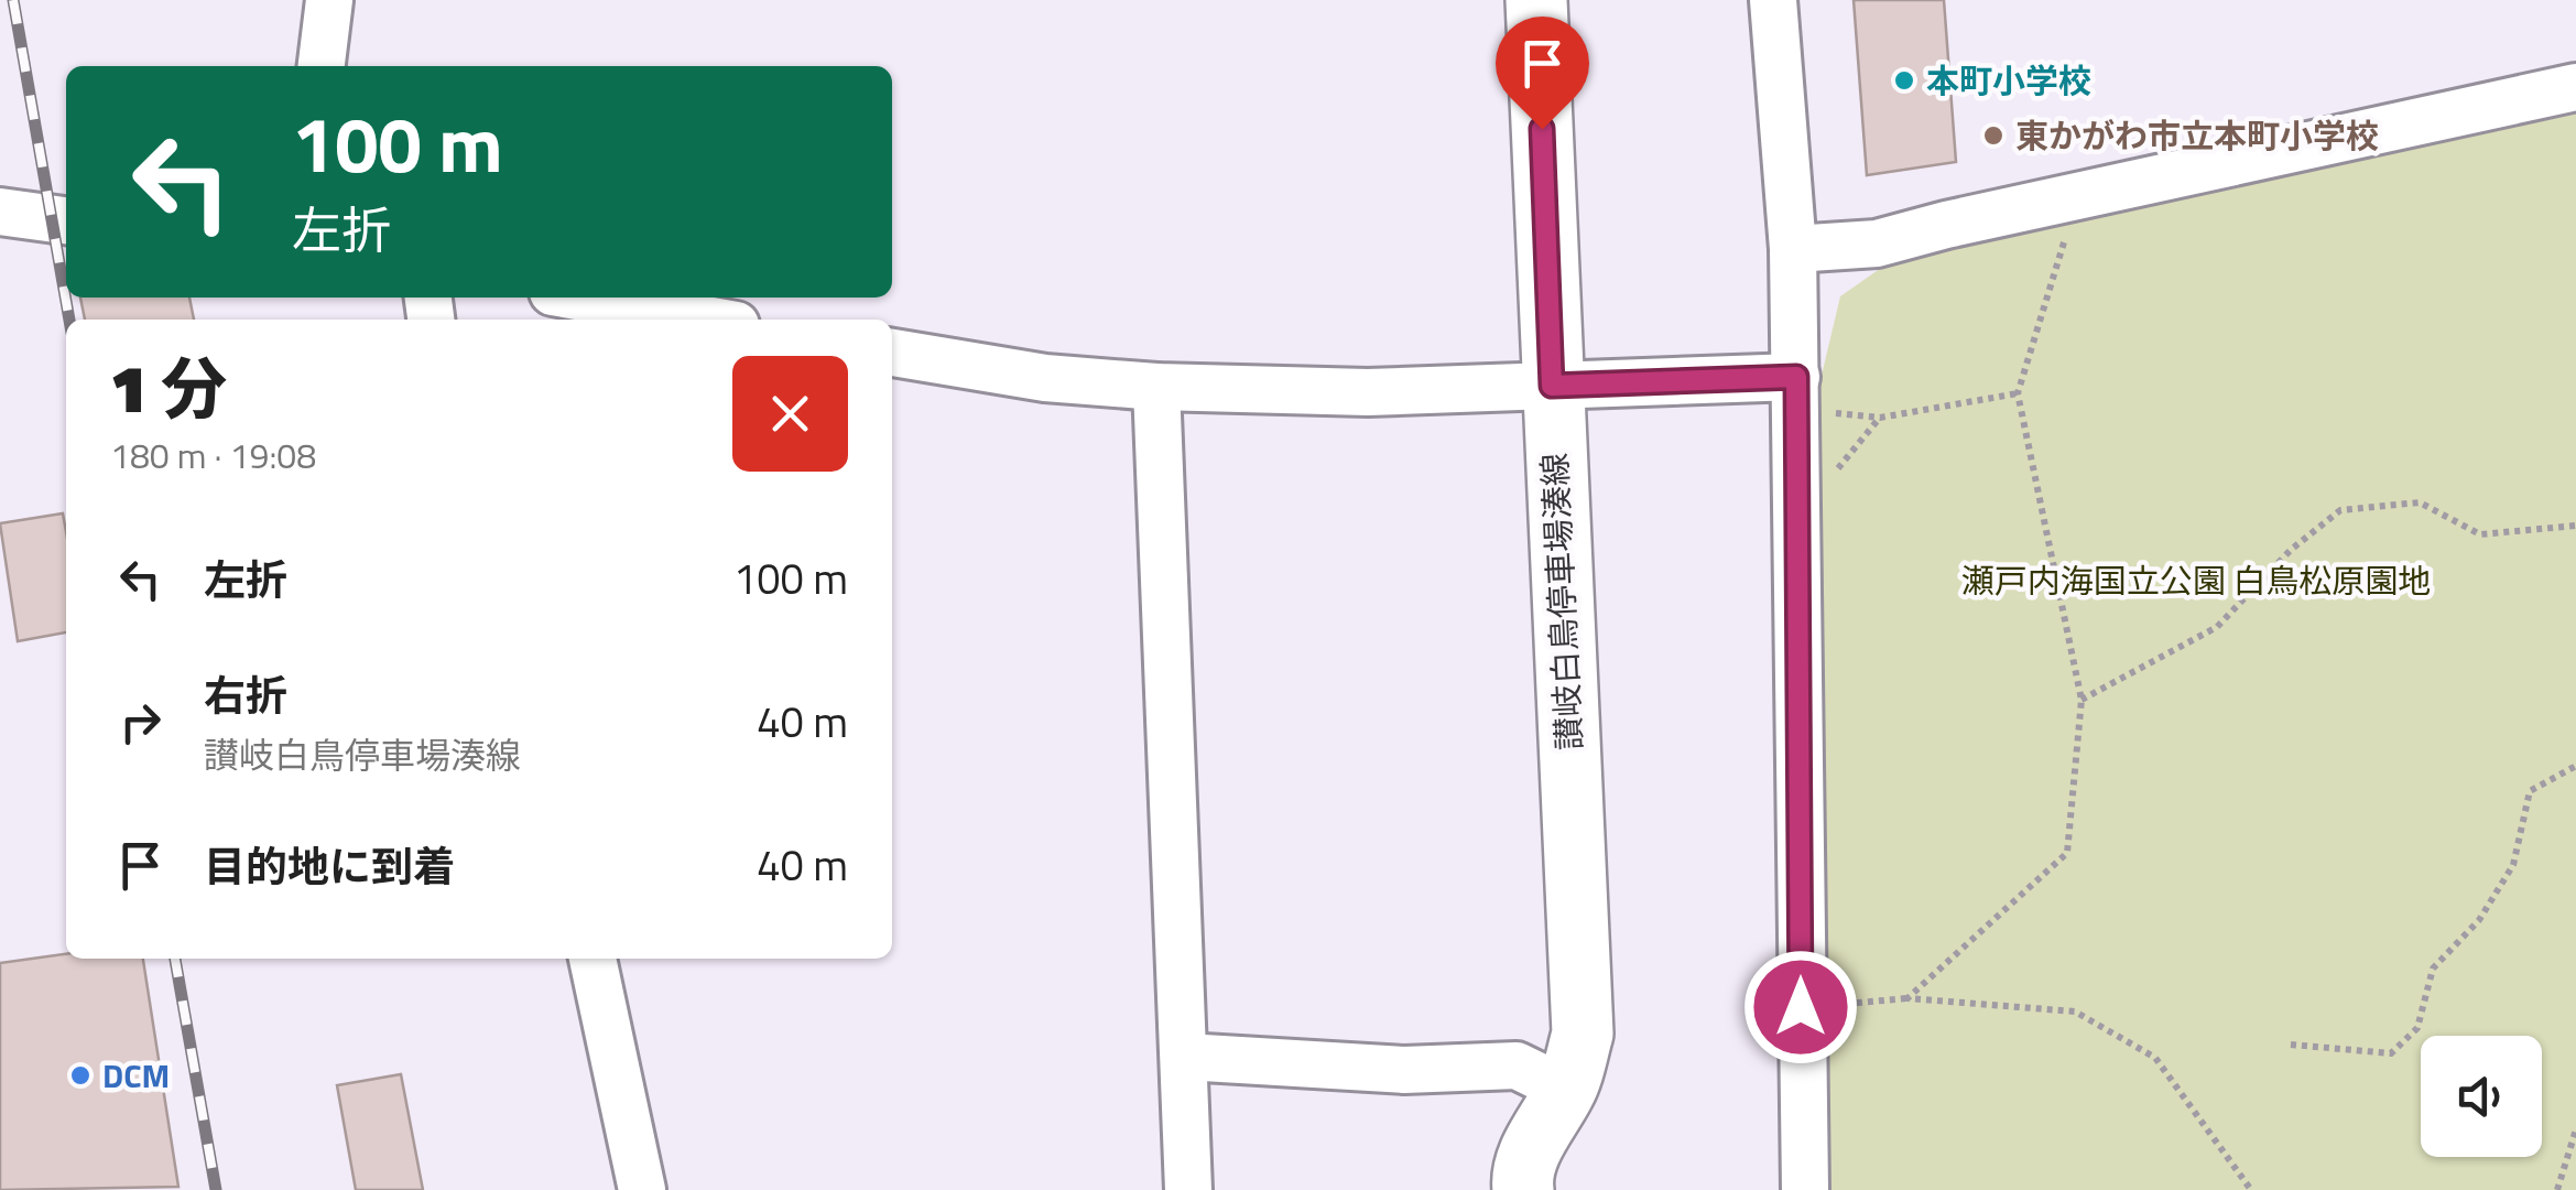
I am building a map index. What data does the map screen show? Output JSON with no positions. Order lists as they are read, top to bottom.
{
  "streets": {
    "main road": ["讃岐白鳥停車場湊線"]
  },
  "parks": ["瀬戸内海国立公園 白鳥松原園地"],
  "places": ["本町小学校", "東かがわ市立本町小学校", "DCM"],
  "page": {
    "turn": ["100 m", "左折"],
    "heading": ["1 分", "180 m · 19:08"],
    "list": [
      {
        "name": "左折",
        "value": "100 m"
      },
      {
        "name": "右折",
        "note": "讃岐白鳥停車場湊線",
        "value": "40 m"
      },
      {
        "name": "目的地に到着",
        "value": "40 m"
      }
    ]
  }
}
